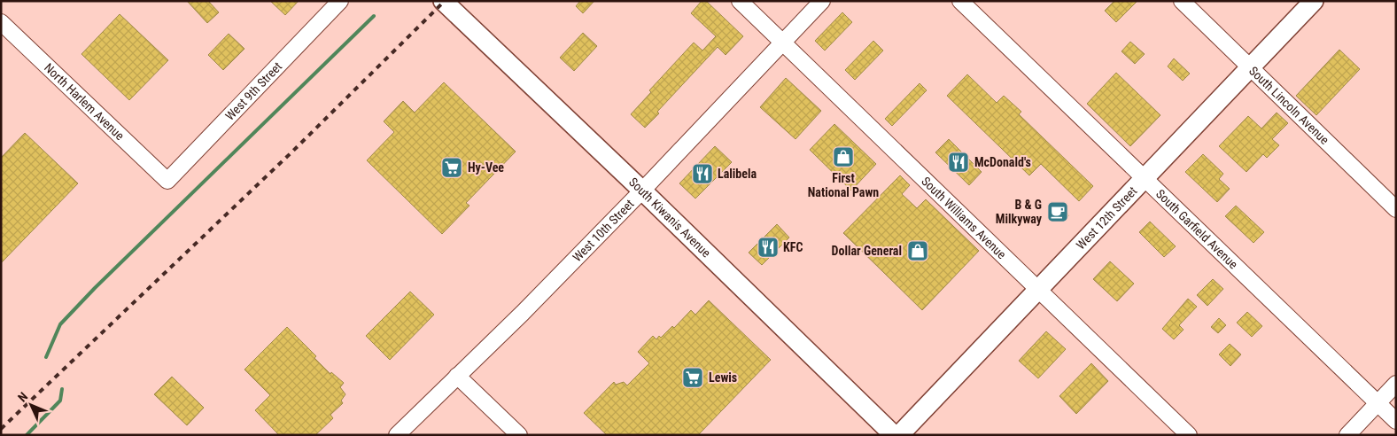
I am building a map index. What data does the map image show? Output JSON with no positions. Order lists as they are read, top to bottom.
{
  "streets": {
    "main road": ["South Kiwanis Avenue", "West 12th Street"],
    "street": [
      "West 9th Street",
      "North Harlem Avenue",
      "South Lincoln Avenue",
      "South Williams Avenue",
      "South Garfield Avenue",
      "West 10th Street"
    ]
  },
  "crossings": [
    ["West 9th Street", "North Harlem Avenue"],
    ["South Lincoln Avenue", "West 12th Street"],
    ["South Kiwanis Avenue", "West 10th Street"],
    ["South Williams Avenue", "West 12th Street"],
    ["South Williams Avenue", "West 10th Street"],
    ["West 12th Street", "South Garfield Avenue"]
  ],
  "places": {
    "shop": ["First National Pawn", "Dollar General"],
    "restaurant": ["McDonald's", "Lalibela", "KFC"],
    "supermarket": ["Hy-Vee", "Lewis"],
    "cafe": ["B & G Milkyway"]
  },
  "north": "top left"
}
